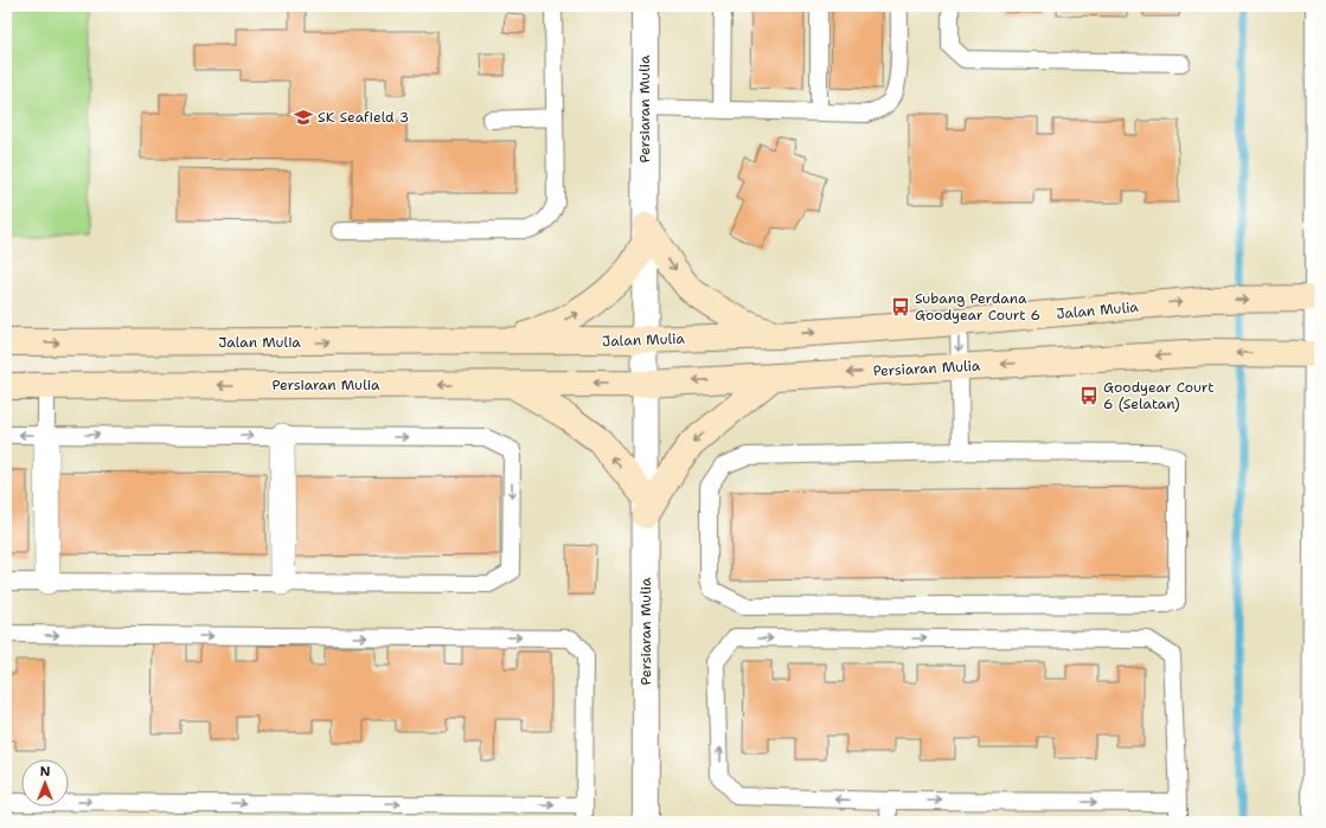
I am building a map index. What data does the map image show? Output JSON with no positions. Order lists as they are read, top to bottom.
{
  "streets": {
    "main road": ["Persiaran Mulia", "Jalan Mulia"]
  },
  "crossings": [
    ["Persiaran Mulia", "Jalan Mulia"]
  ],
  "one_way": ["Persiaran Mulia", "Jalan Mulia"],
  "places": {
    "school or university": ["SK Seafield 3"],
    "bus stop": ["Subang Perdana Goodyear Court 6", "Goodyear Court 6 (Selatan)"]
  },
  "north": "top"
}
